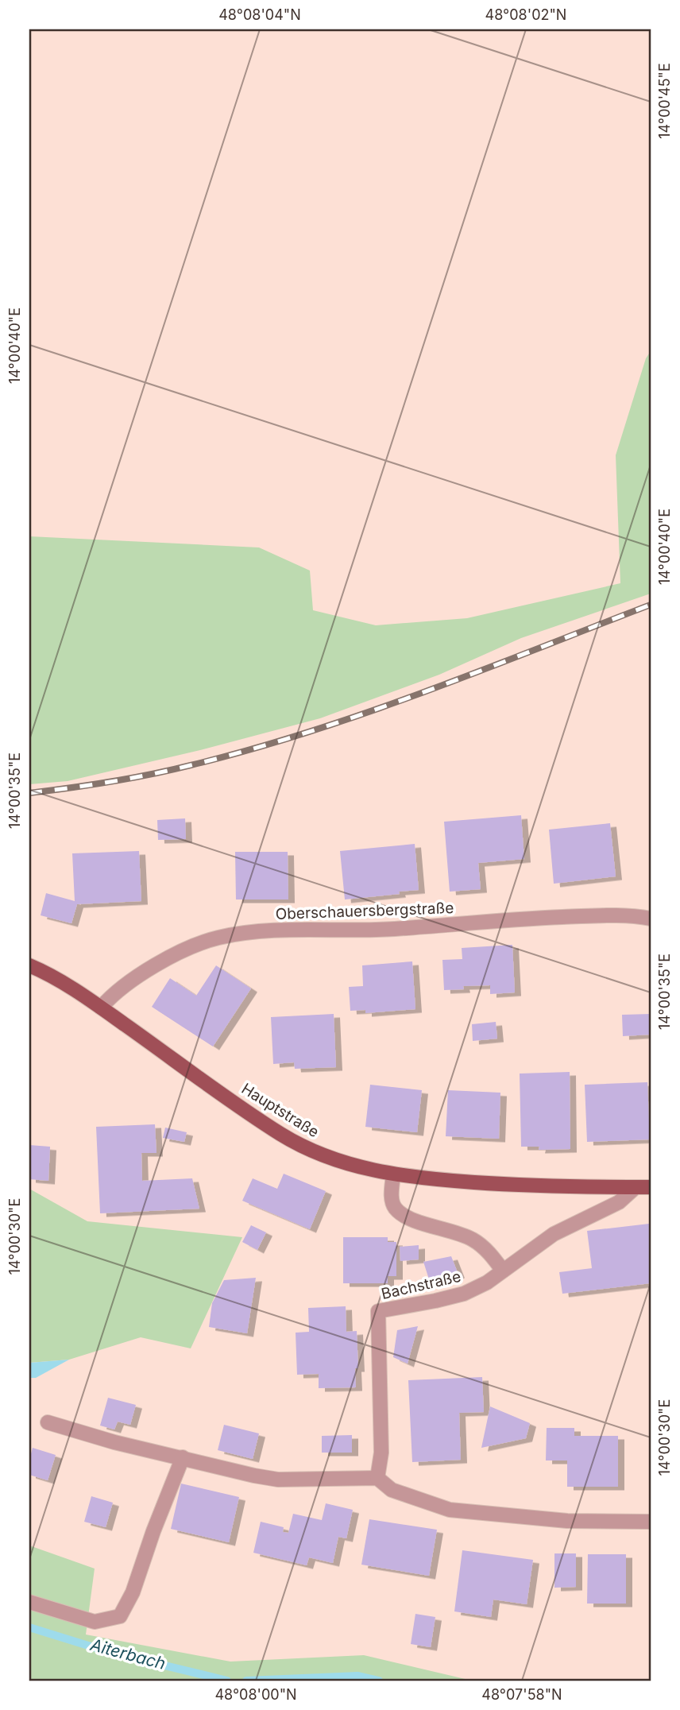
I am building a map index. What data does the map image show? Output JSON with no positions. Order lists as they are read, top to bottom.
{
  "streets": {
    "main road": ["Hauptstraße"],
    "street": ["Oberschauersbergstraße", "Bachstraße"]
  },
  "crossings": [
    ["Oberschauersbergstraße", "Hauptstraße"]
  ],
  "water": ["Aiterbach"],
  "coordinates": [
    "48°08'04\"N",
    "48°08'02\"N",
    "14°00'45\"E",
    "14°00'40\"E",
    "14°00'35\"E",
    "14°00'30\"E",
    "48°08'00\"N",
    "48°07'58\"N"
  ]
}
